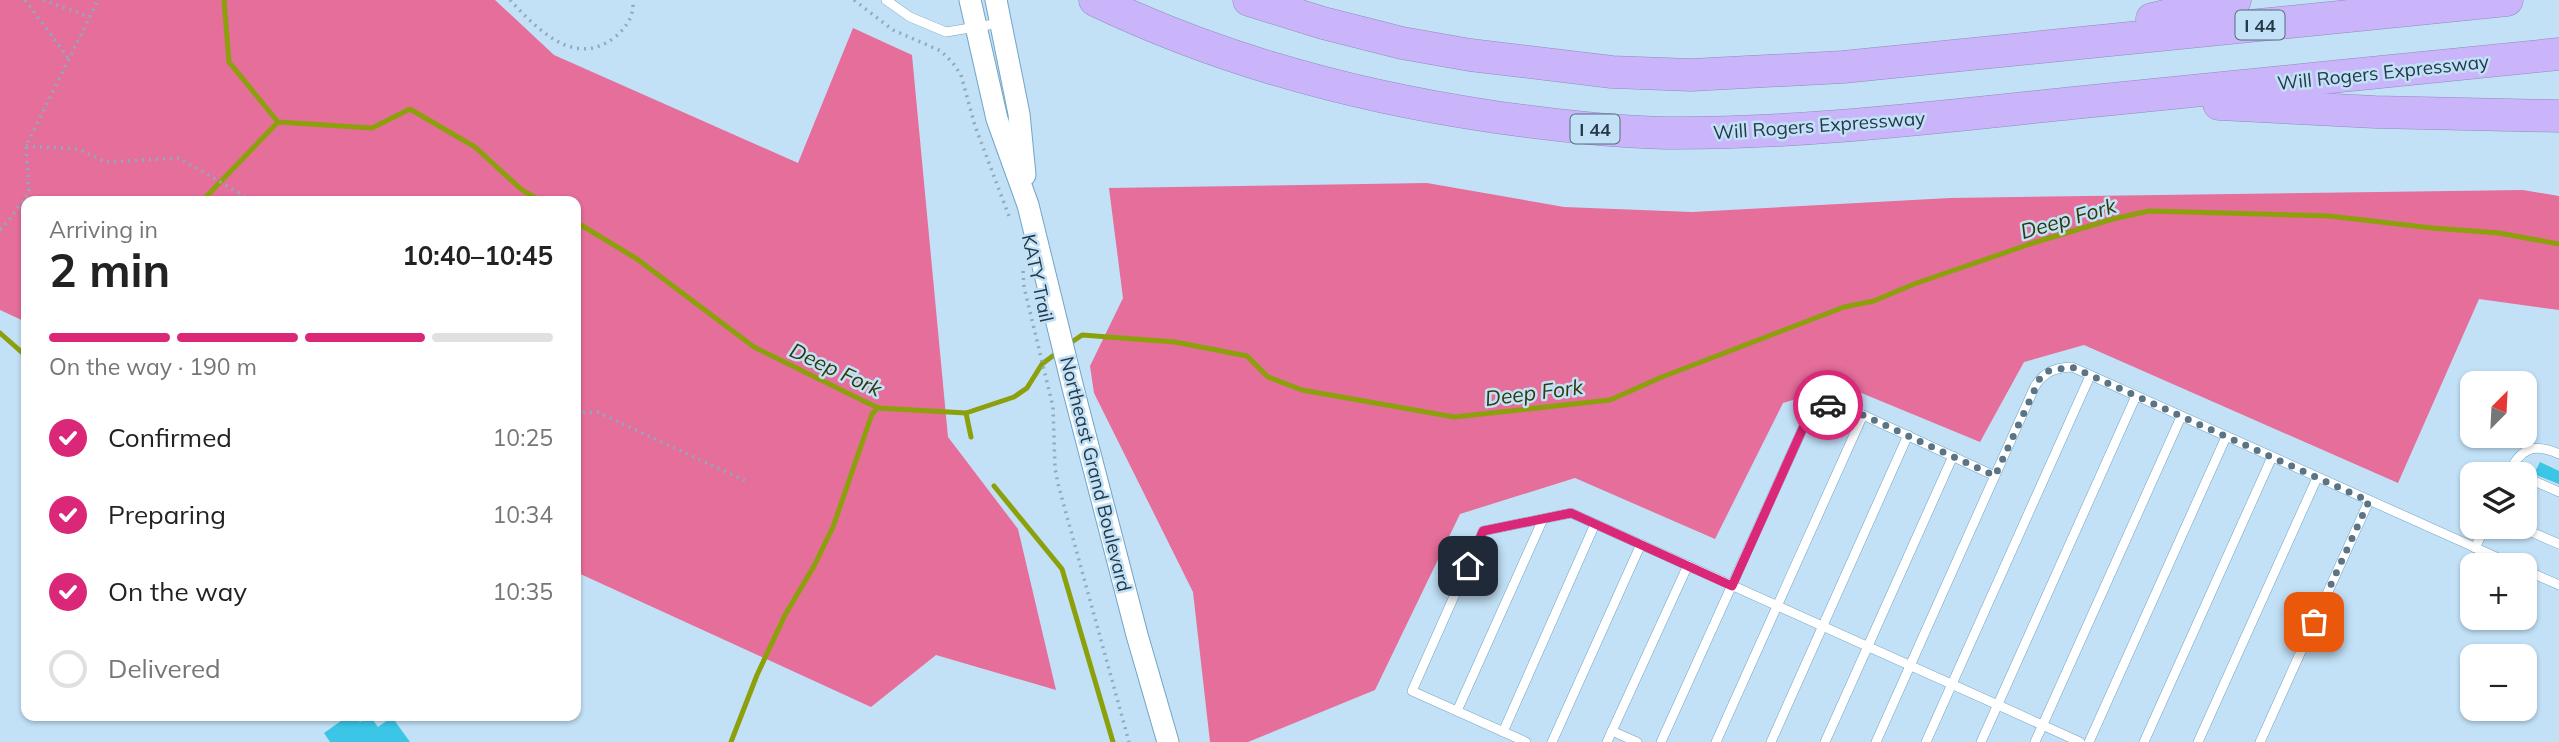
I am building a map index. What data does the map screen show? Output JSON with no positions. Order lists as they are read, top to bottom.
{
  "streets": {
    "highway": ["I 44", "Will Rogers Expressway"],
    "street": ["Northeast Grand Boulevard"],
    "path": ["KATY Trail"]
  },
  "water": ["Deep Fork"],
  "north": "top right",
  "page": {
    "heading": ["2 min", "Arriving in", "10:40–10:45"],
    "bar": "On the way · 190 m",
    "map_buttons": ["+", "−"],
    "list": [
      ["Confirmed", "10:25"],
      ["Preparing", "10:34"],
      ["On the way", "10:35"],
      "Delivered"
    ]
  }
}
